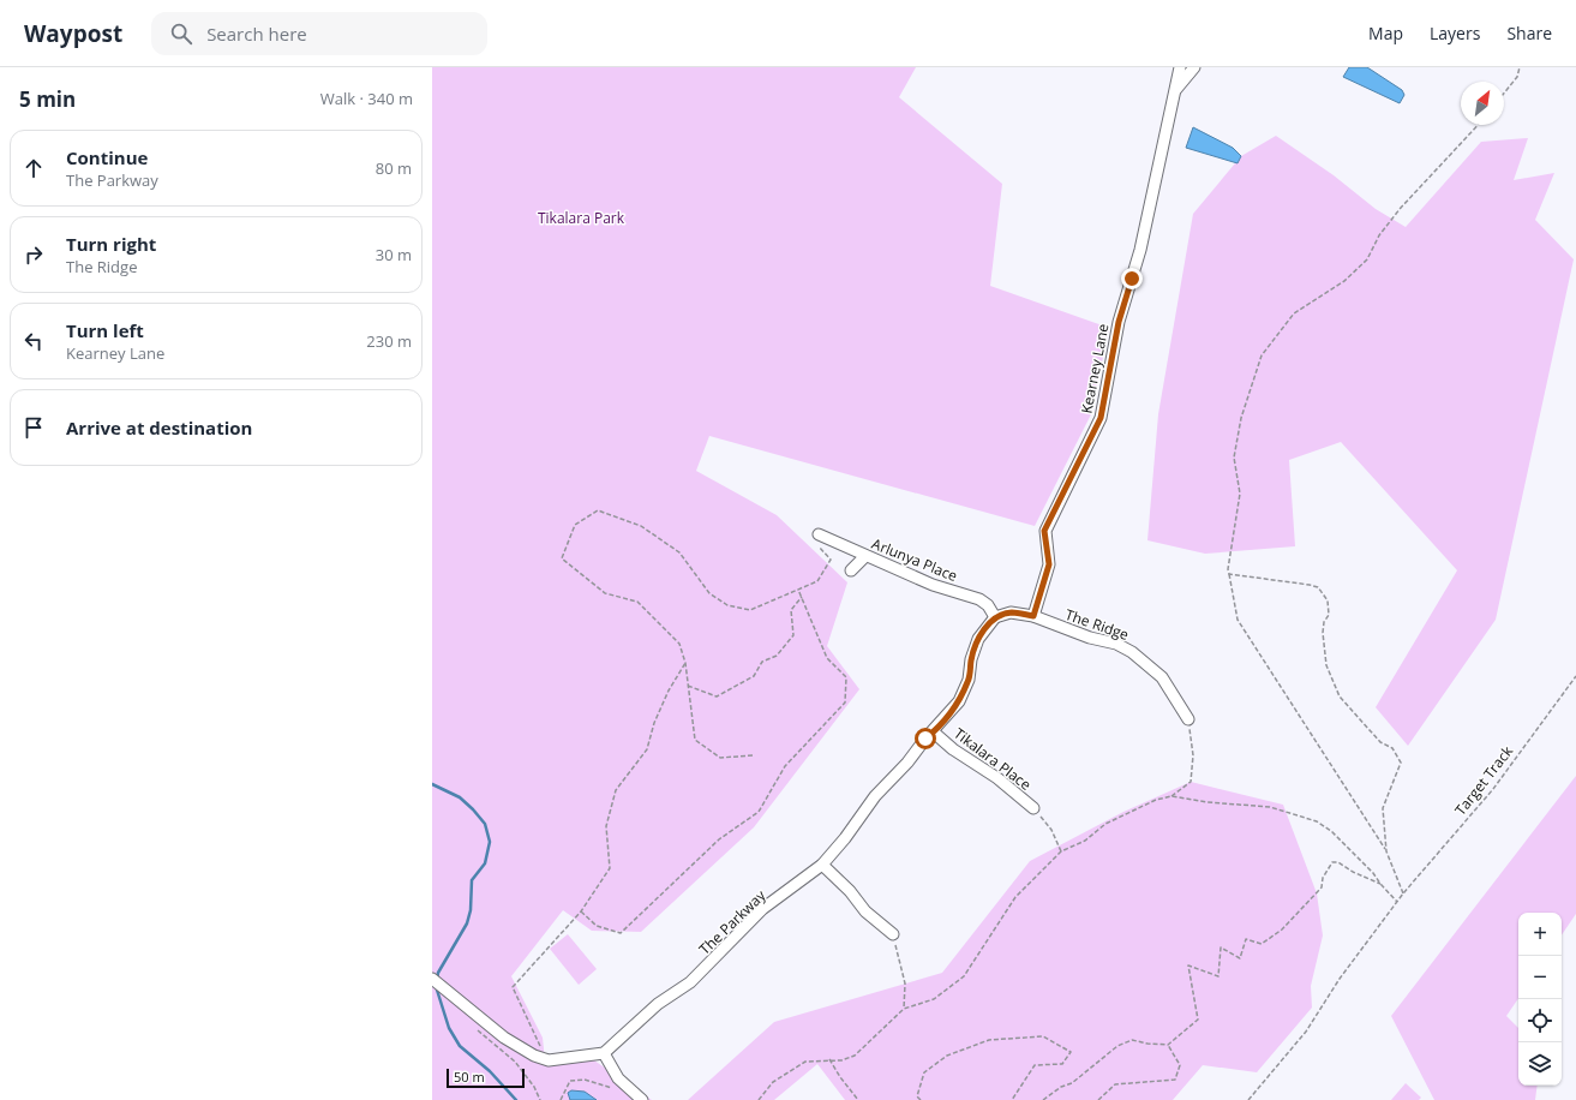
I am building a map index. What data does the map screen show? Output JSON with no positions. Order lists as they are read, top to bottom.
{
  "streets": {
    "street": [
      "Kearney Lane",
      "Arlunya Place",
      "The Ridge",
      "Tikalara Place",
      "The Parkway"
    ],
    "path": ["Target Track"]
  },
  "crossings": [
    ["Kearney Lane", "The Ridge"],
    ["Arlunya Place", "The Ridge"],
    ["Arlunya Place", "The Parkway"],
    ["The Ridge", "The Parkway"],
    ["Tikalara Place", "The Parkway"]
  ],
  "parks": ["Tikalara Park"],
  "scale_bar": "50 m",
  "north": "top right",
  "page": {
    "header": "Waypost",
    "search": "Search here",
    "nav": ["Map", "Layers", "Share"],
    "heading": ["5 min", "Walk · 340 m"],
    "list": [
      ["Continue", "The Parkway", "80 m"],
      ["Turn right", "The Ridge", "30 m"],
      ["Turn left", "Kearney Lane", "230 m"],
      "Arrive at destination"
    ],
    "map_buttons": ["+", "−"],
    "scale": "50 m"
  }
}
